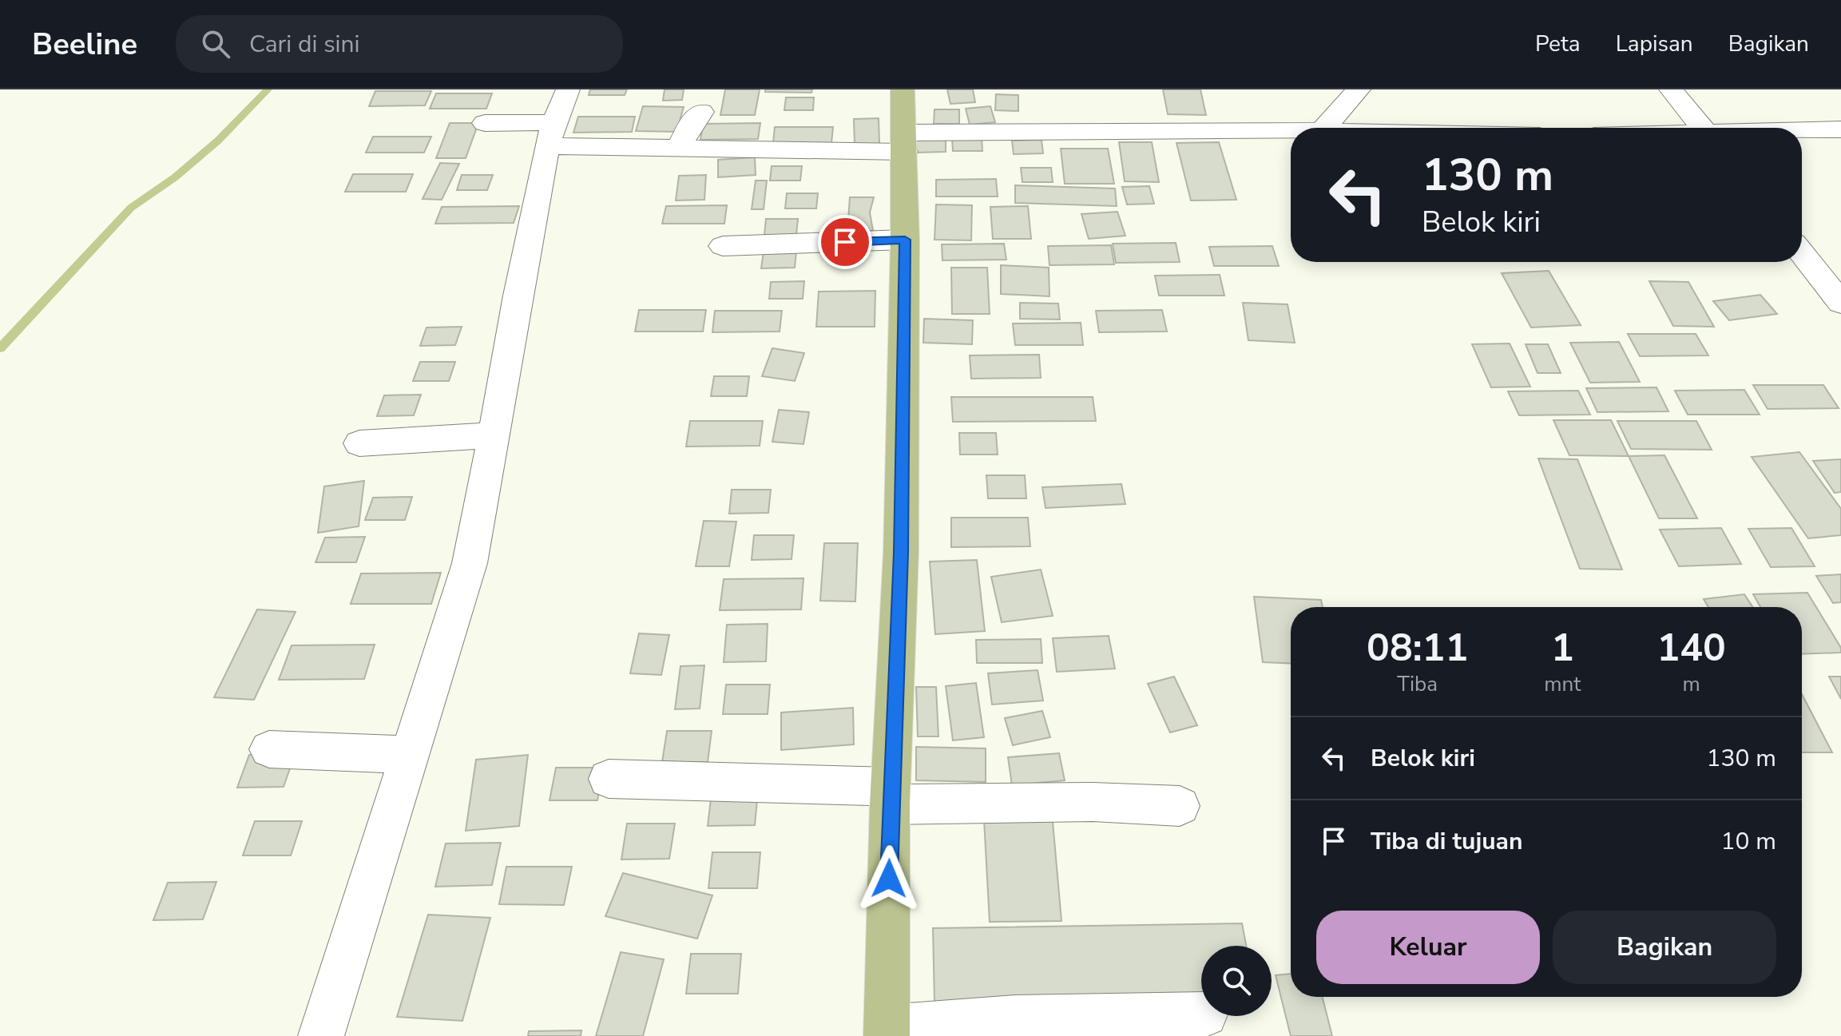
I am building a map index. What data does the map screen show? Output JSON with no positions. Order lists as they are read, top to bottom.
{
  "page": {
    "header": "Beeline",
    "search": "Cari di sini",
    "nav": ["Peta", "Lapisan", "Bagikan"],
    "turn": ["130 m", "Belok kiri"],
    "eta": [
      "08:11",
      "Tiba",
      "1",
      "mnt",
      "140",
      "m"
    ],
    "list": [
      {
        "name": "Belok kiri",
        "value": "130 m"
      },
      {
        "name": "Tiba di tujuan",
        "value": "10 m"
      }
    ],
    "buttons": ["Keluar", "Bagikan"]
  }
}
